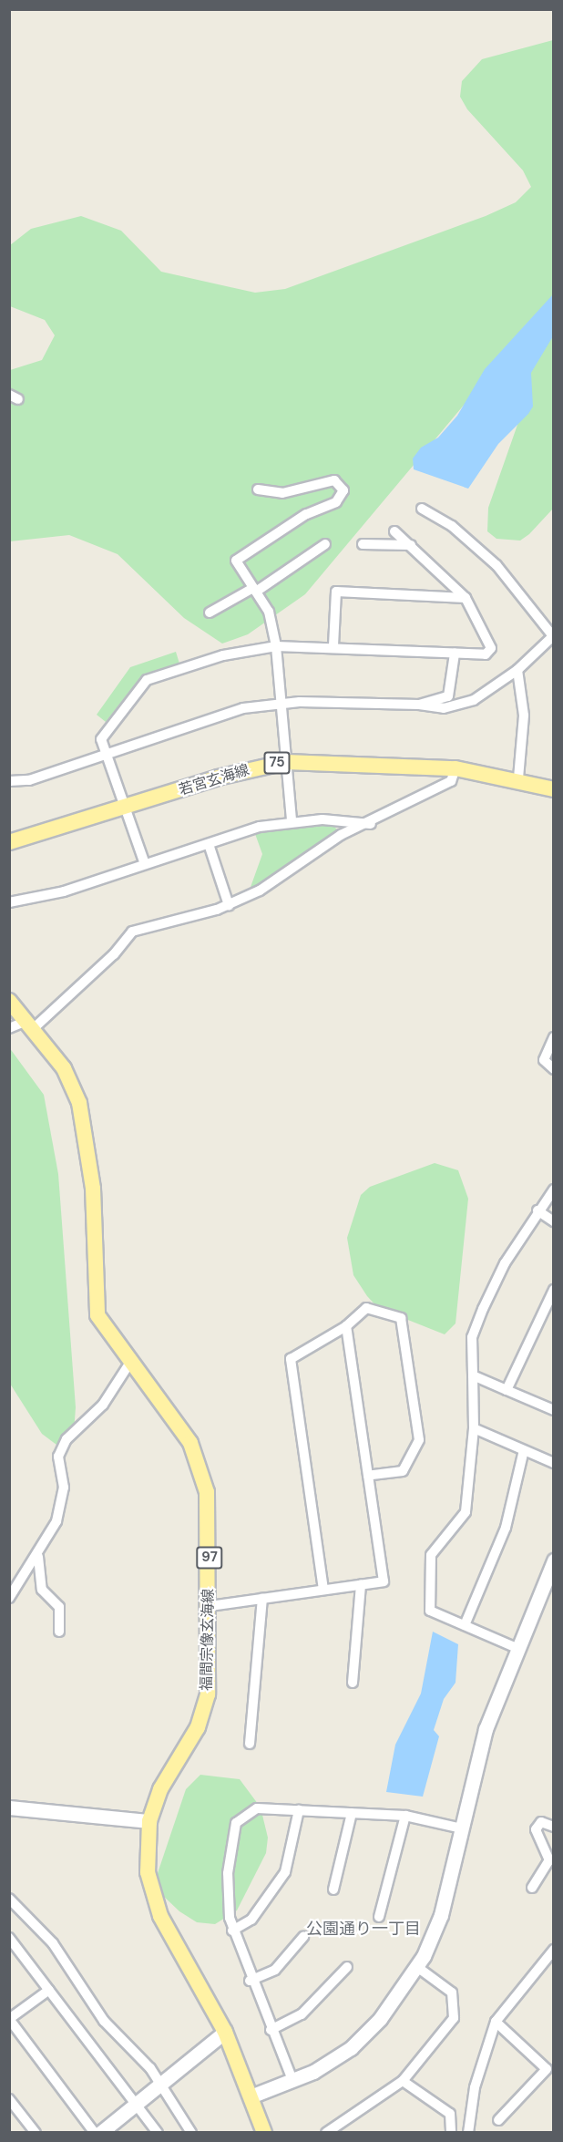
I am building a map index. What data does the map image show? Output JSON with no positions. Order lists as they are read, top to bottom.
{
  "streets": {
    "main road": [
      "75",
      "若宮玄海線",
      "97",
      "福間宗像玄海線"
    ]
  },
  "districts": ["公園通り一丁目"]
}
